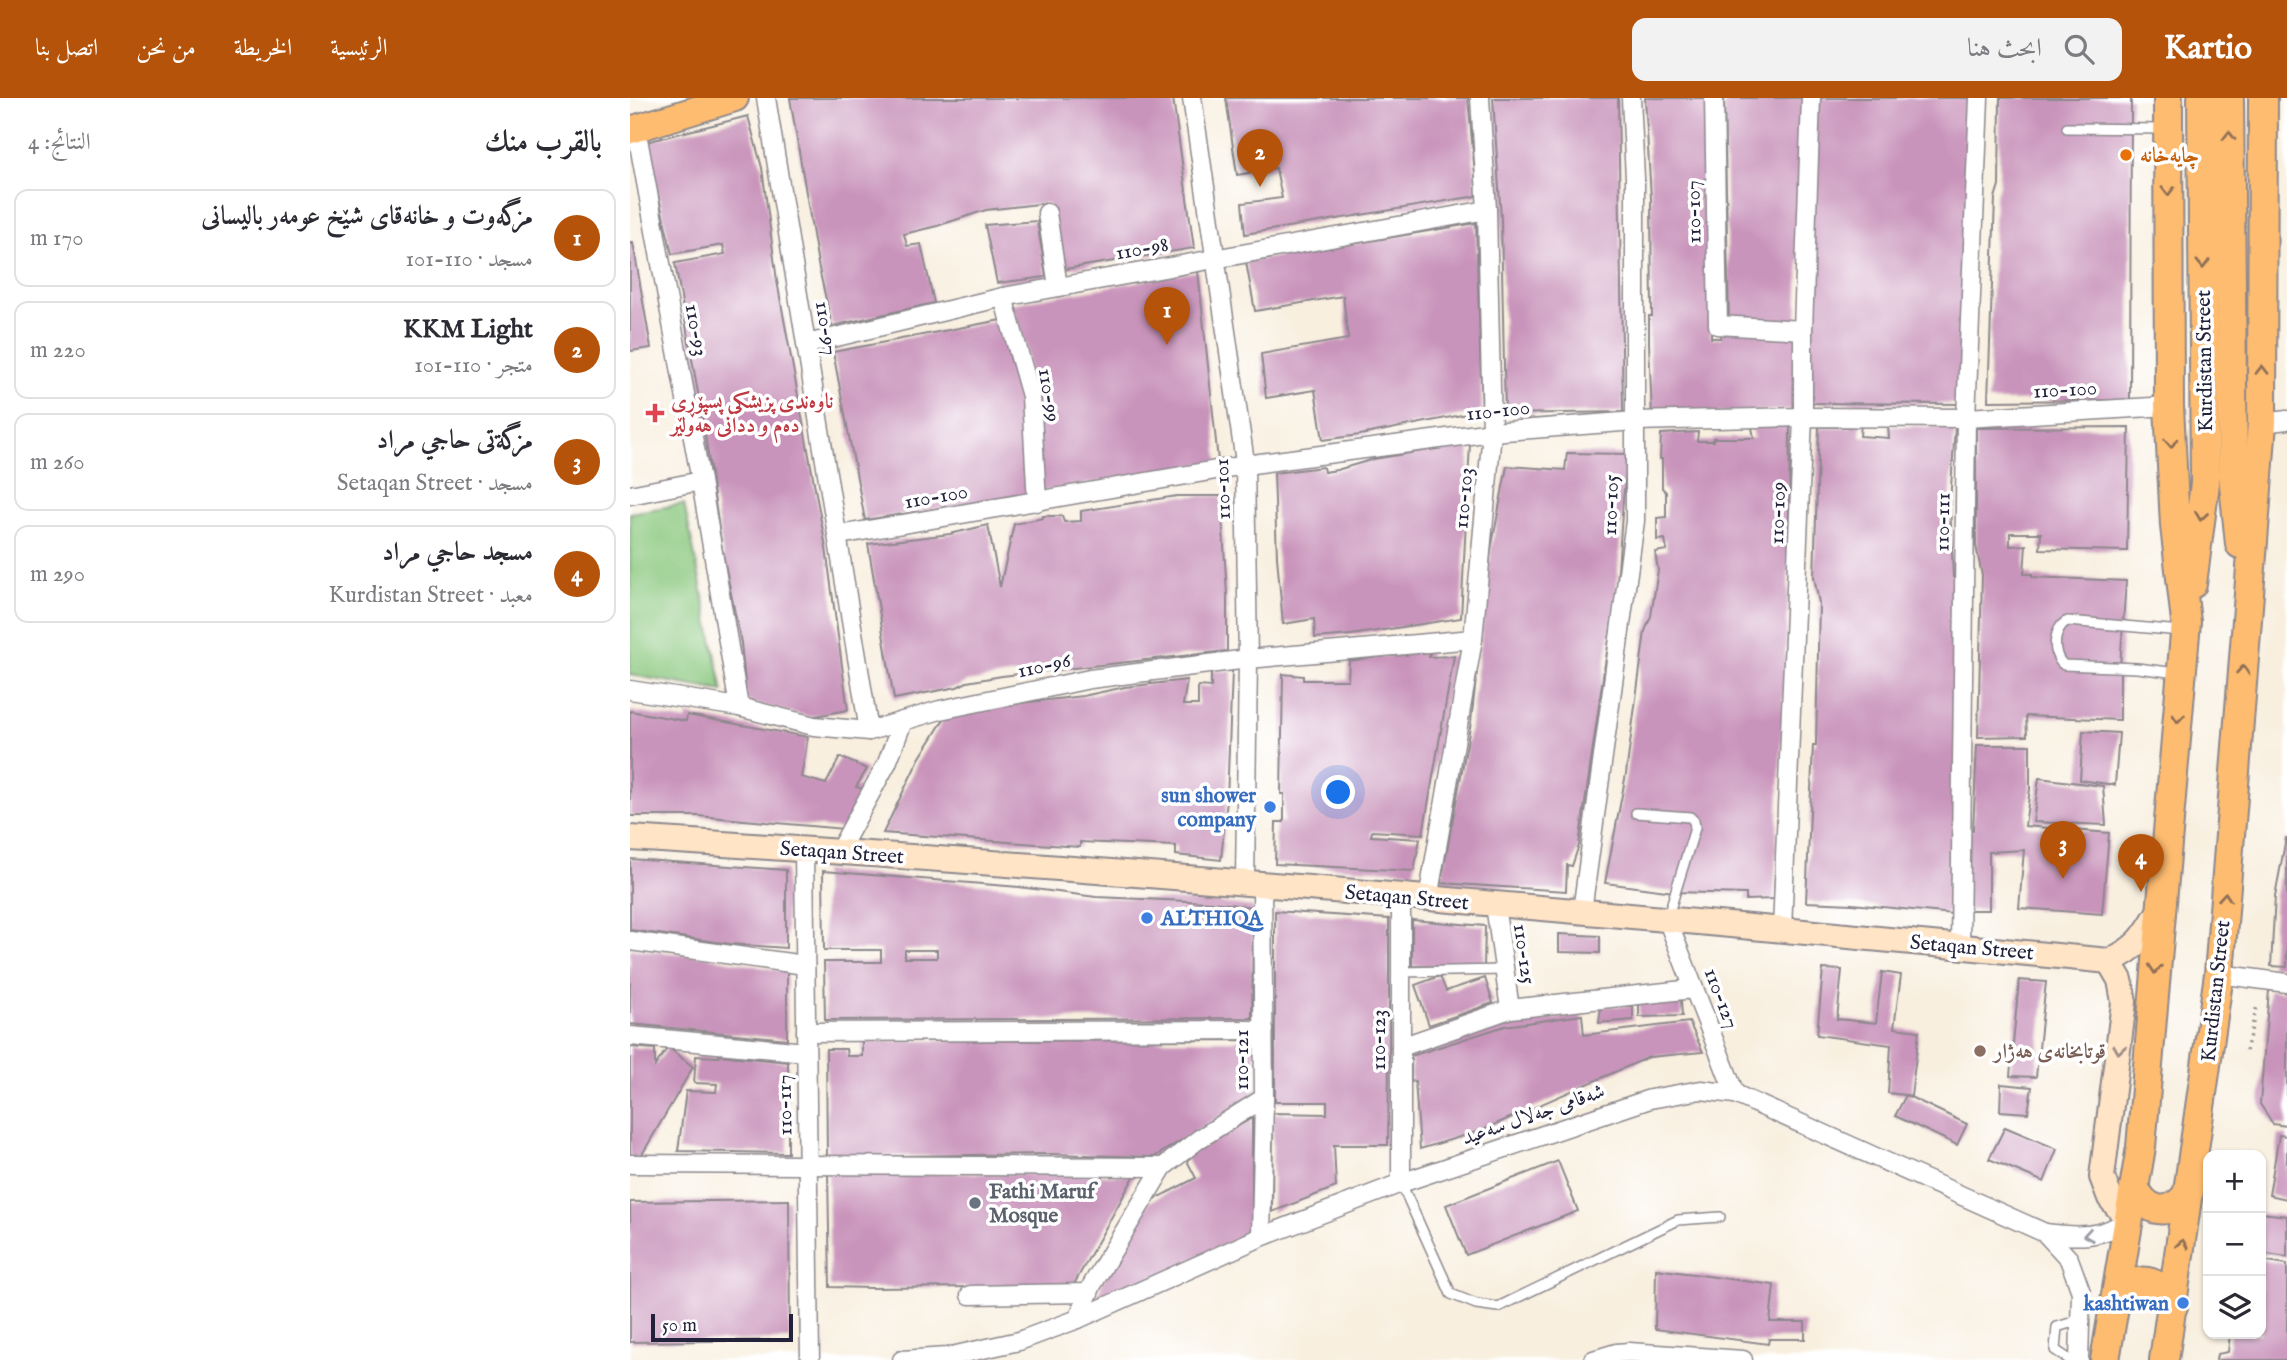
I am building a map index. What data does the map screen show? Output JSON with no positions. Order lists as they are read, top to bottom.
{
  "streets": {
    "highway": ["Kurdistan Street"],
    "main road": ["Setaqan Street"],
    "street": [
      "110-107",
      "110-98",
      "110-97",
      "110-93",
      "110-100",
      "110-99",
      "110-101",
      "110-103",
      "110-105",
      "110-109",
      "110-111",
      "110-96",
      "110-125",
      "110-127",
      "110-123",
      "110-121",
      "110-117",
      "شەقامی جەلال سەعید"
    ]
  },
  "crossings": [
    ["110-107", "110-109"],
    ["110-98", "110-97"],
    ["110-98", "110-99"],
    ["110-98", "110-101"],
    ["110-98", "110-103"],
    ["110-97", "110-100"],
    ["110-97", "110-96"],
    ["110-93", "110-96"],
    ["Kurdistan Street", "110-100"],
    ["110-100", "110-99"],
    ["110-100", "110-101"],
    ["110-100", "110-103"],
    ["110-100", "110-105"],
    ["110-100", "110-109"],
    ["110-100", "110-111"],
    ["110-101", "110-96"],
    ["110-101", "Setaqan Street"],
    ["110-101", "110-121"],
    ["110-103", "110-96"],
    ["110-103", "Setaqan Street"],
    ["110-105", "Setaqan Street"],
    ["110-109", "Setaqan Street"],
    ["110-111", "Setaqan Street"],
    ["Setaqan Street", "110-125"],
    ["Setaqan Street", "110-127"],
    ["Setaqan Street", "110-123"],
    ["Setaqan Street", "110-121"],
    ["Setaqan Street", "110-117"],
    ["110-127", "شەقامی جەلال سەعید"],
    ["110-123", "شەقامی جەلال سەعید"],
    ["110-121", "شەقامی جەلال سەعید"]
  ],
  "places": {
    "other": [
      "چایەخانە",
      "sun shower company",
      "ALTHIQA",
      "قوتابخانەی هەژار",
      "Fathi Maruf Mosque",
      "kashtiwan"
    ],
    "health": ["ناوەندی پزیشکی پسپۆڕی دەم و ددانی هەولێر"]
  },
  "scale_bar": "50 m",
  "page": {
    "header": "Kartio",
    "search": "ابحث هنا",
    "nav": [
      "الرئيسية",
      "الخريطة",
      "من نحن",
      "اتصل بنا"
    ],
    "heading": ["بالقرب منك", "النتائج: 4"],
    "pins": [
      "2",
      "1",
      "3",
      "4"
    ],
    "list": [
      {
        "mark": "1",
        "name": "مزگەوت و خانەقای شێخ عومەر بالیسانی",
        "note": "مسجد · 110-101",
        "value": "170 m"
      },
      {
        "mark": "2",
        "name": "KKM Light",
        "note": "متجر · 110-101",
        "value": "220 m"
      },
      {
        "mark": "3",
        "name": "مزگةتی حاجي مراد",
        "note": "مسجد · Setaqan Street",
        "value": "260 m"
      },
      {
        "mark": "4",
        "name": "مسجد حاجي مراد",
        "note": "معبد · Kurdistan Street",
        "value": "290 m"
      }
    ],
    "map_buttons": ["+", "−"],
    "scale": "50 m"
  }
}
